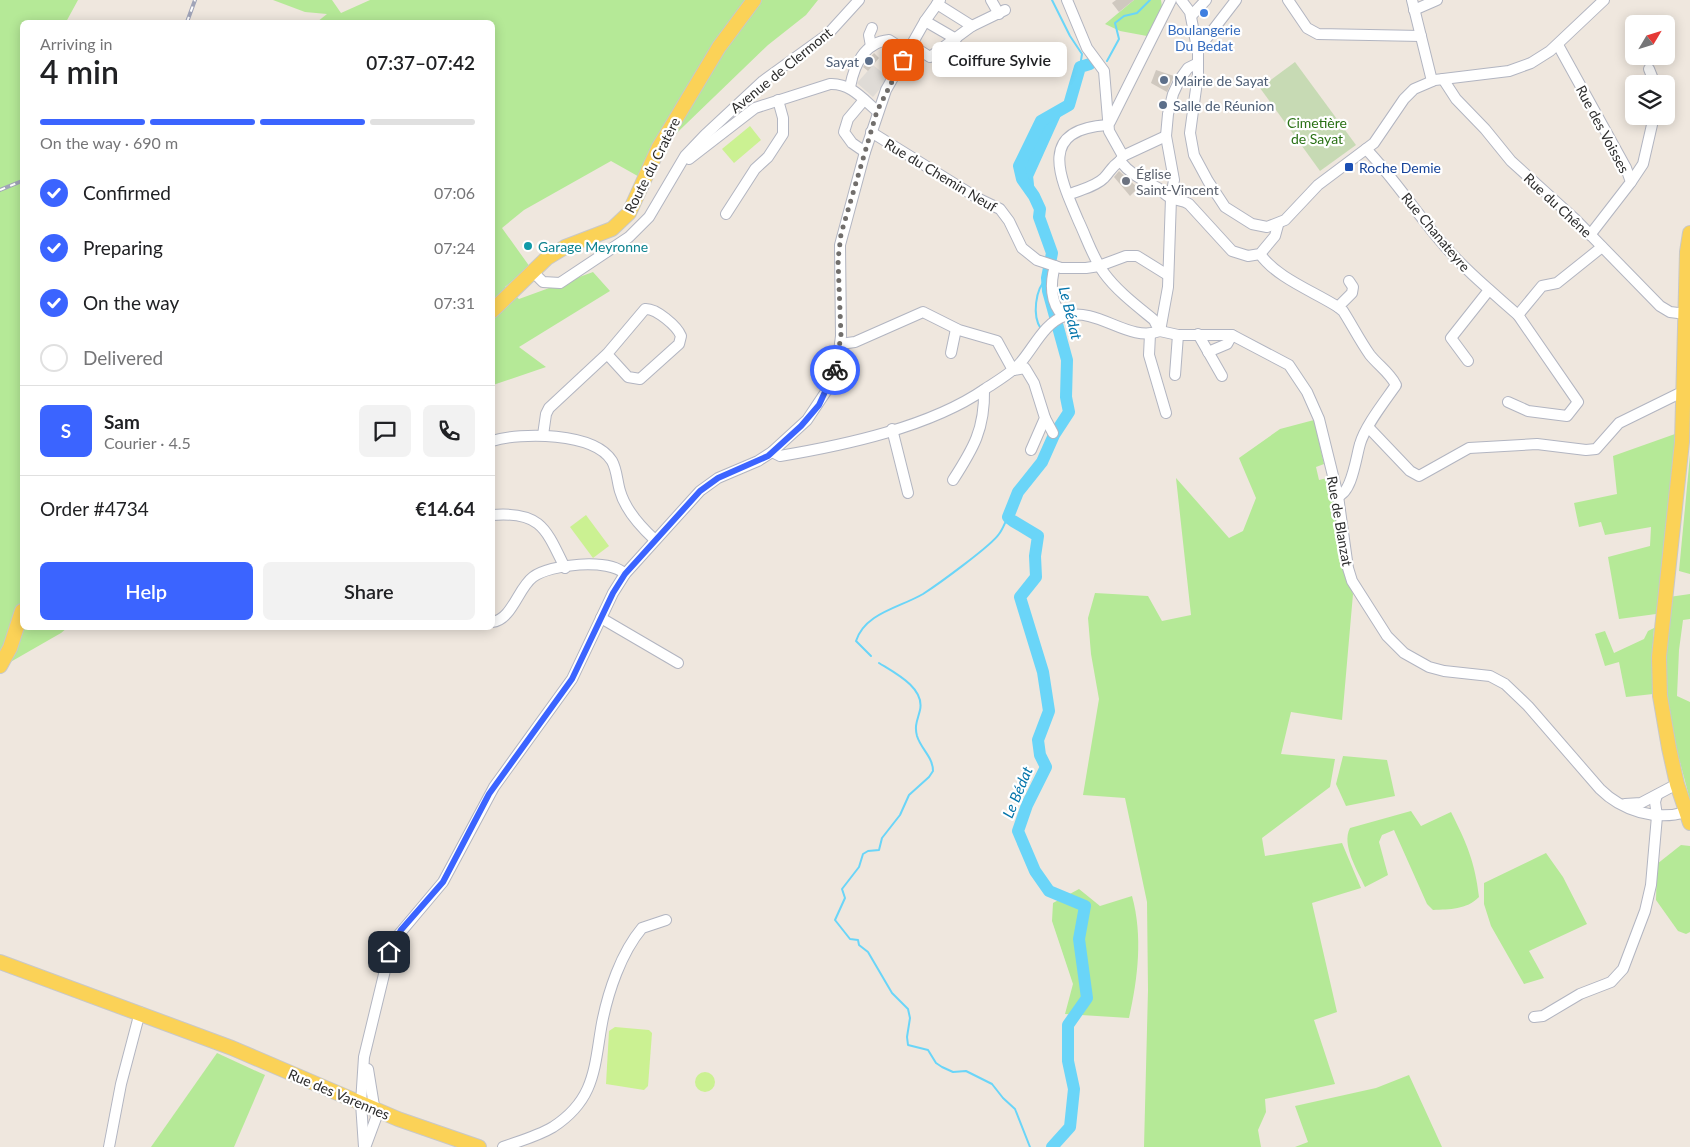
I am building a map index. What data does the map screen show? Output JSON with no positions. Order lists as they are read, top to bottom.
{
  "streets": {
    "main road": ["Route du Cratère", "Rue des Varennes"],
    "street": [
      "Avenue de Clermont",
      "Rue des Voisses",
      "Rue du Chemin Neuf",
      "Rue du Chêne",
      "Rue Chanateyre",
      "Rue de Blanzat"
    ]
  },
  "crossings": [
    ["Avenue de Clermont", "Route du Cratère"],
    ["Rue des Voisses", "Rue du Chêne"]
  ],
  "water": ["Le Bédat"],
  "parks": ["Cimetière de Sayat"],
  "places": {
    "other": [
      "Boulangerie Du Bedat",
      "Coiffure Sylvie",
      "Sayat",
      "Mairie de Sayat",
      "Salle de Réunion",
      "Église Saint-Vincent",
      "Garage Meyronne"
    ],
    "transit": ["Roche Demie"]
  },
  "north": "top right",
  "page": {
    "heading": ["4 min", "Arriving in", "07:37–07:42"],
    "panel": [
      "Sam",
      "Courier · 4.5",
      "Order #4734",
      "€14.64"
    ],
    "bubble": "Coiffure Sylvie",
    "bar": "On the way · 690 m",
    "list": [
      ["Confirmed", "07:06"],
      ["Preparing", "07:24"],
      ["On the way", "07:31"],
      "Delivered"
    ],
    "round": "S",
    "buttons": ["Help", "Share"]
  }
}
